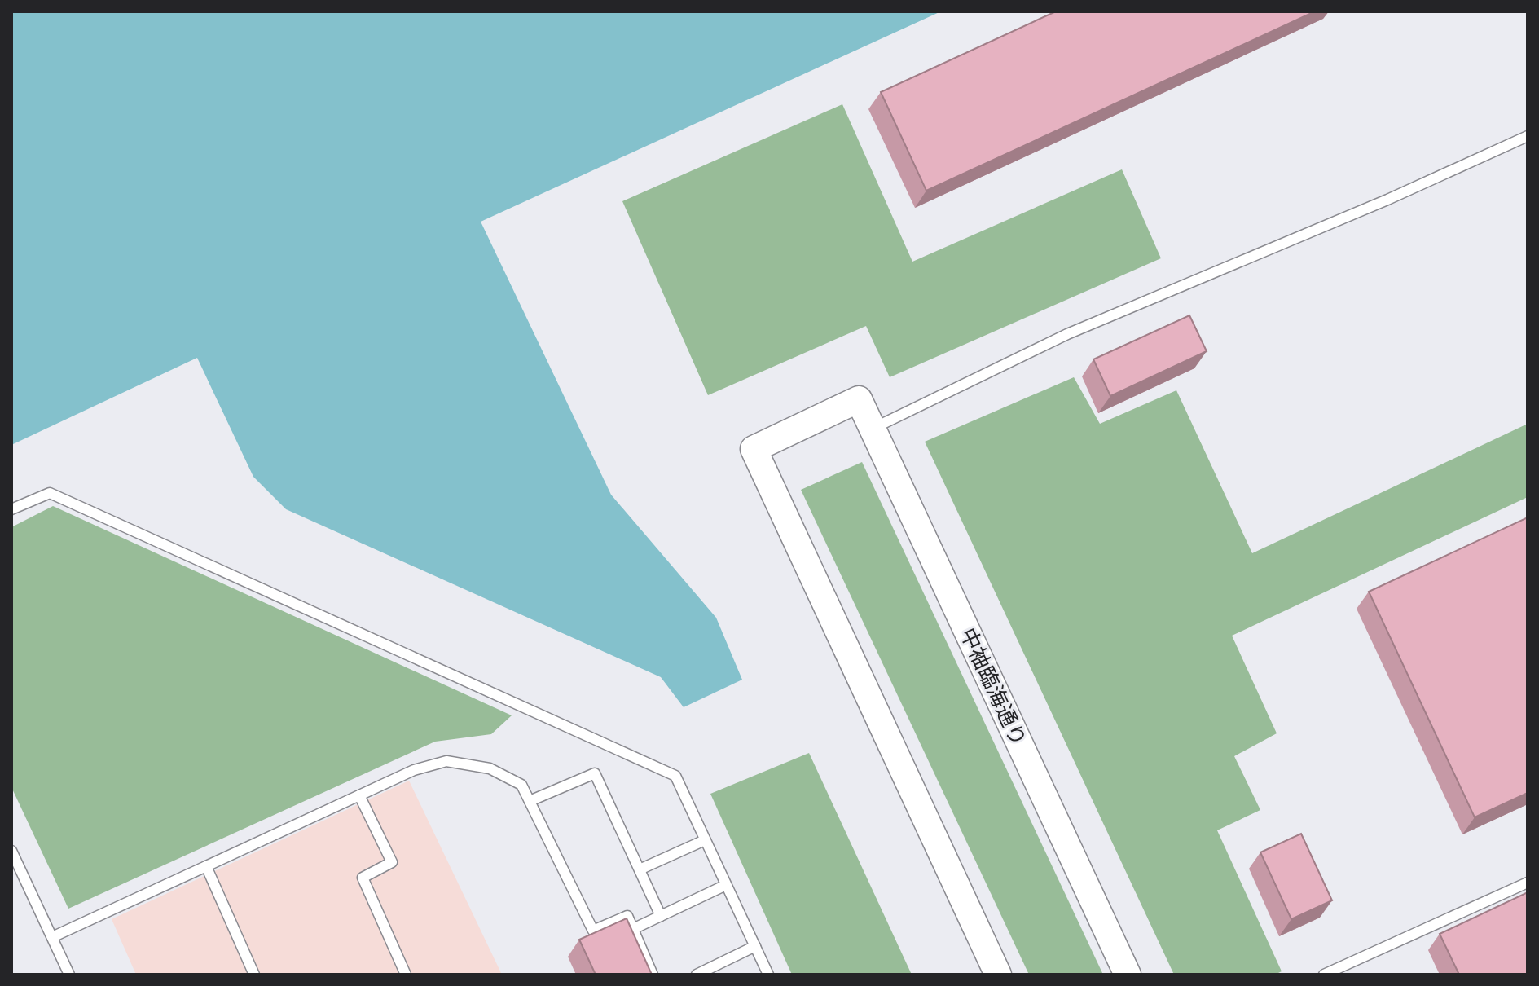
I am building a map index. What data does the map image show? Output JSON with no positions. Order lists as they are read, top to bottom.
{
  "streets": {
    "street": ["中袖臨海通り"]
  }
}
